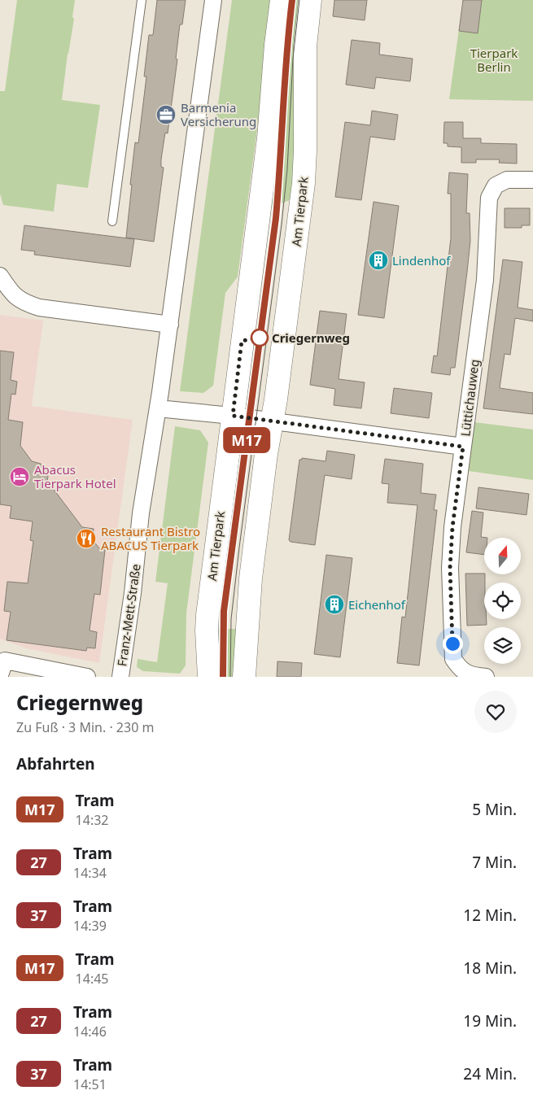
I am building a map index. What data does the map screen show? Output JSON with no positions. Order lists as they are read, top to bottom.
{
  "streets": {
    "main road": ["Am Tierpark"],
    "street": ["Lüttichauweg", "Franz-Mett-Straße"]
  },
  "parks": ["Tierpark Berlin"],
  "places": {
    "office": ["Barmenia Versicherung"],
    "building": ["Lindenhof", "Eichenhof"],
    "other": ["Criegernweg"],
    "hotel": ["Abacus Tierpark Hotel"],
    "restaurant": ["Restaurant Bistro ABACUS Tierpark"]
  },
  "lines": ["tram line M17"],
  "north": "top",
  "page": {
    "on_map": "M17",
    "heading": [
      ["Criegernweg", "Zu Fuß · 3 Min. · 230 m"],
      "Abfahrten"
    ],
    "list": [
      {
        "mark": "M17",
        "name": "Tram",
        "note": "14:32",
        "value": "5 Min."
      },
      {
        "mark": "27",
        "name": "Tram",
        "note": "14:34",
        "value": "7 Min."
      },
      {
        "mark": "37",
        "name": "Tram",
        "note": "14:39",
        "value": "12 Min."
      },
      {
        "mark": "M17",
        "name": "Tram",
        "note": "14:45",
        "value": "18 Min."
      },
      {
        "mark": "27",
        "name": "Tram",
        "note": "14:46",
        "value": "19 Min."
      },
      {
        "mark": "37",
        "name": "Tram",
        "note": "14:51",
        "value": "24 Min."
      }
    ]
  }
}
